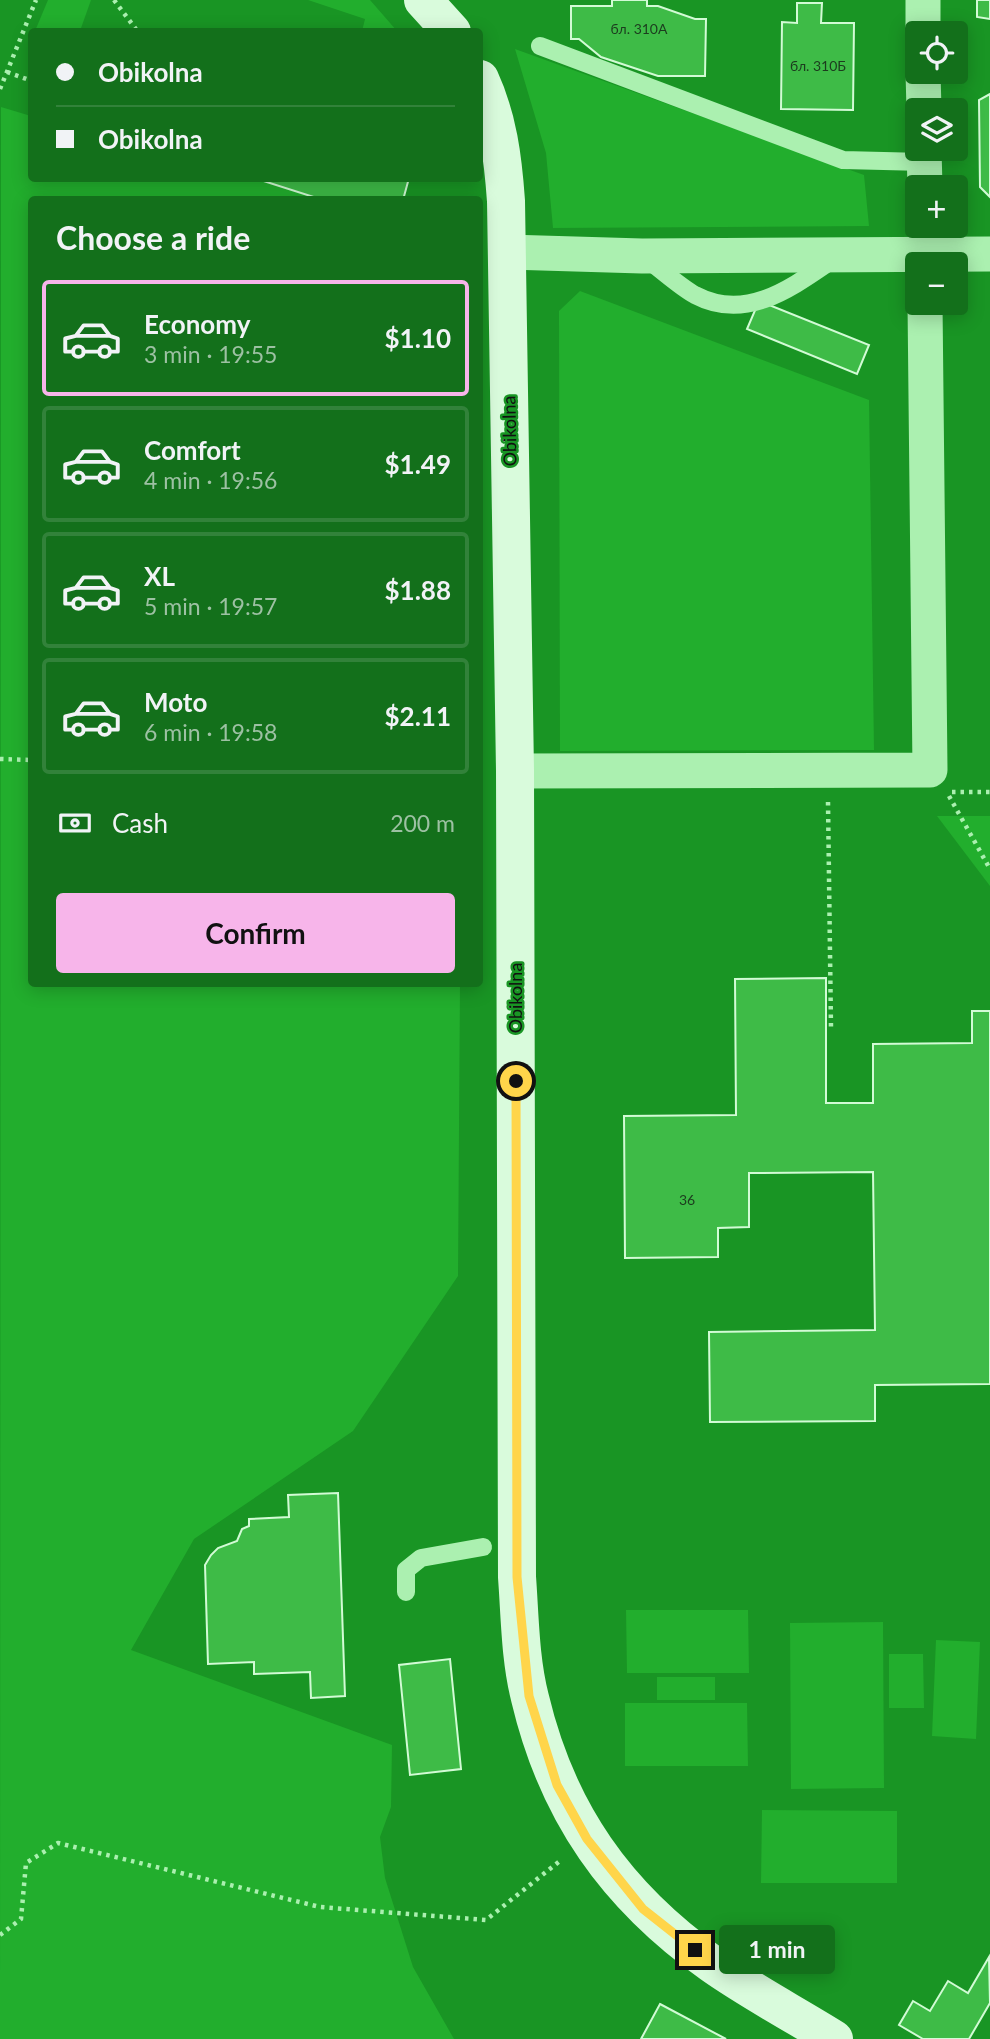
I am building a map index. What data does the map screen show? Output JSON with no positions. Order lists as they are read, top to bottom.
{
  "streets": {
    "street": ["Obikolna"]
  },
  "house_numbers": ["бл. 310А", "бл. 310Б", "36"],
  "page": {
    "map_buttons": ["+", "−"],
    "banner": ["Obikolna", "Obikolna"],
    "heading": "Choose a ride",
    "list": [
      {
        "name": "Economy",
        "note": "3 min · 19:55",
        "value": "$1.10"
      },
      {
        "name": "Comfort",
        "note": "4 min · 19:56",
        "value": "$1.49"
      },
      {
        "name": "XL",
        "note": "5 min · 19:57",
        "value": "$1.88"
      },
      {
        "name": "Moto",
        "note": "6 min · 19:58",
        "value": "$2.11"
      }
    ],
    "pay": ["Cash", "200 m"],
    "buttons": "Confirm",
    "bubble": "1 min"
  }
}
